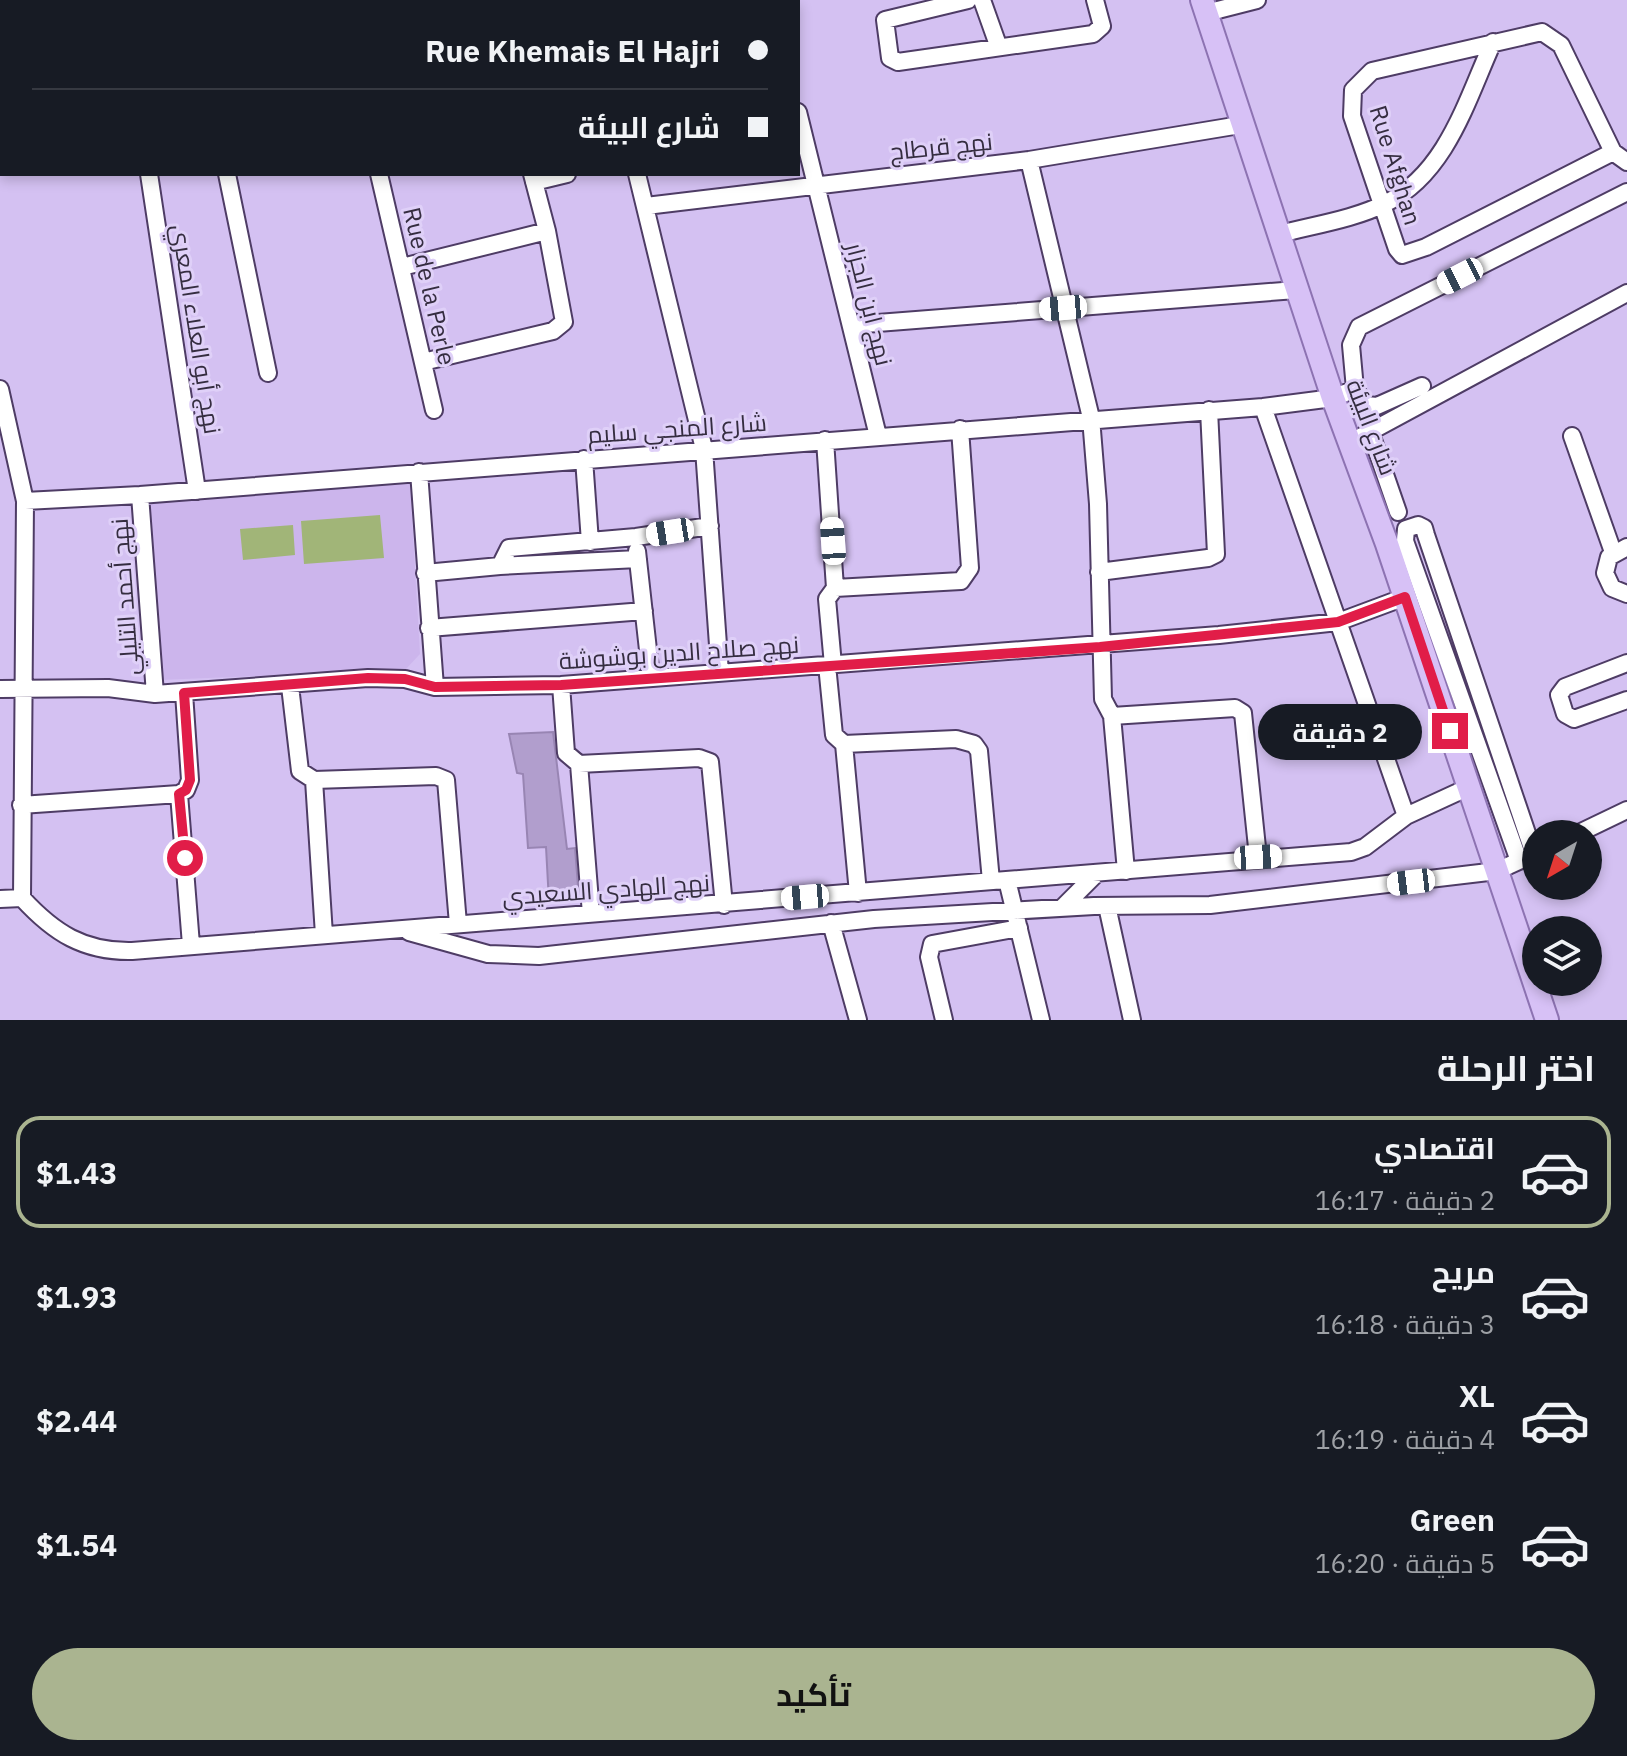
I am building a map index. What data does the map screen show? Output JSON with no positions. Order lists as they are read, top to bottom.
{
  "streets": {
    "main road": ["شارع البيئة"],
    "street": [
      "نهج قرطاج",
      "Rue Afghan",
      "Rue de la Perle",
      "نهج ابن الجزار",
      "نهج أبو العلاء المعري",
      "شارع المنجي سليم",
      "نهج أحمد التليلي",
      "نهج صلاح الدين بوشوشة",
      "نهج الهادي السعيدي"
    ]
  },
  "crossings": [
    ["نهج قرطاج", "نهج ابن الجزار"],
    ["نهج قرطاج", "شارع البيئة"],
    ["نهج ابن الجزار", "شارع المنجي سليم"],
    ["نهج أبو العلاء المعري", "شارع المنجي سليم"],
    ["شارع البيئة", "شارع المنجي سليم"],
    ["شارع البيئة", "نهج صلاح الدين بوشوشة"],
    ["شارع البيئة", "نهج الهادي السعيدي"],
    ["شارع المنجي سليم", "نهج أحمد التليلي"],
    ["نهج أحمد التليلي", "نهج صلاح الدين بوشوشة"]
  ],
  "north": "bottom left",
  "page": {
    "banner": ["Rue Khemais El Hajri", "شارع البيئة"],
    "bubble": "2 دقيقة",
    "heading": "اختر الرحلة",
    "list": [
      {
        "name": "اقتصادي",
        "note": "2 دقيقة · 16:17",
        "value": "$1.43"
      },
      {
        "name": "مريح",
        "note": "3 دقيقة · 16:18",
        "value": "$1.93"
      },
      {
        "name": "XL",
        "note": "4 دقيقة · 16:19",
        "value": "$2.44"
      },
      {
        "name": "Green",
        "note": "5 دقيقة · 16:20",
        "value": "$1.54"
      }
    ],
    "buttons": "تأكيد"
  }
}
